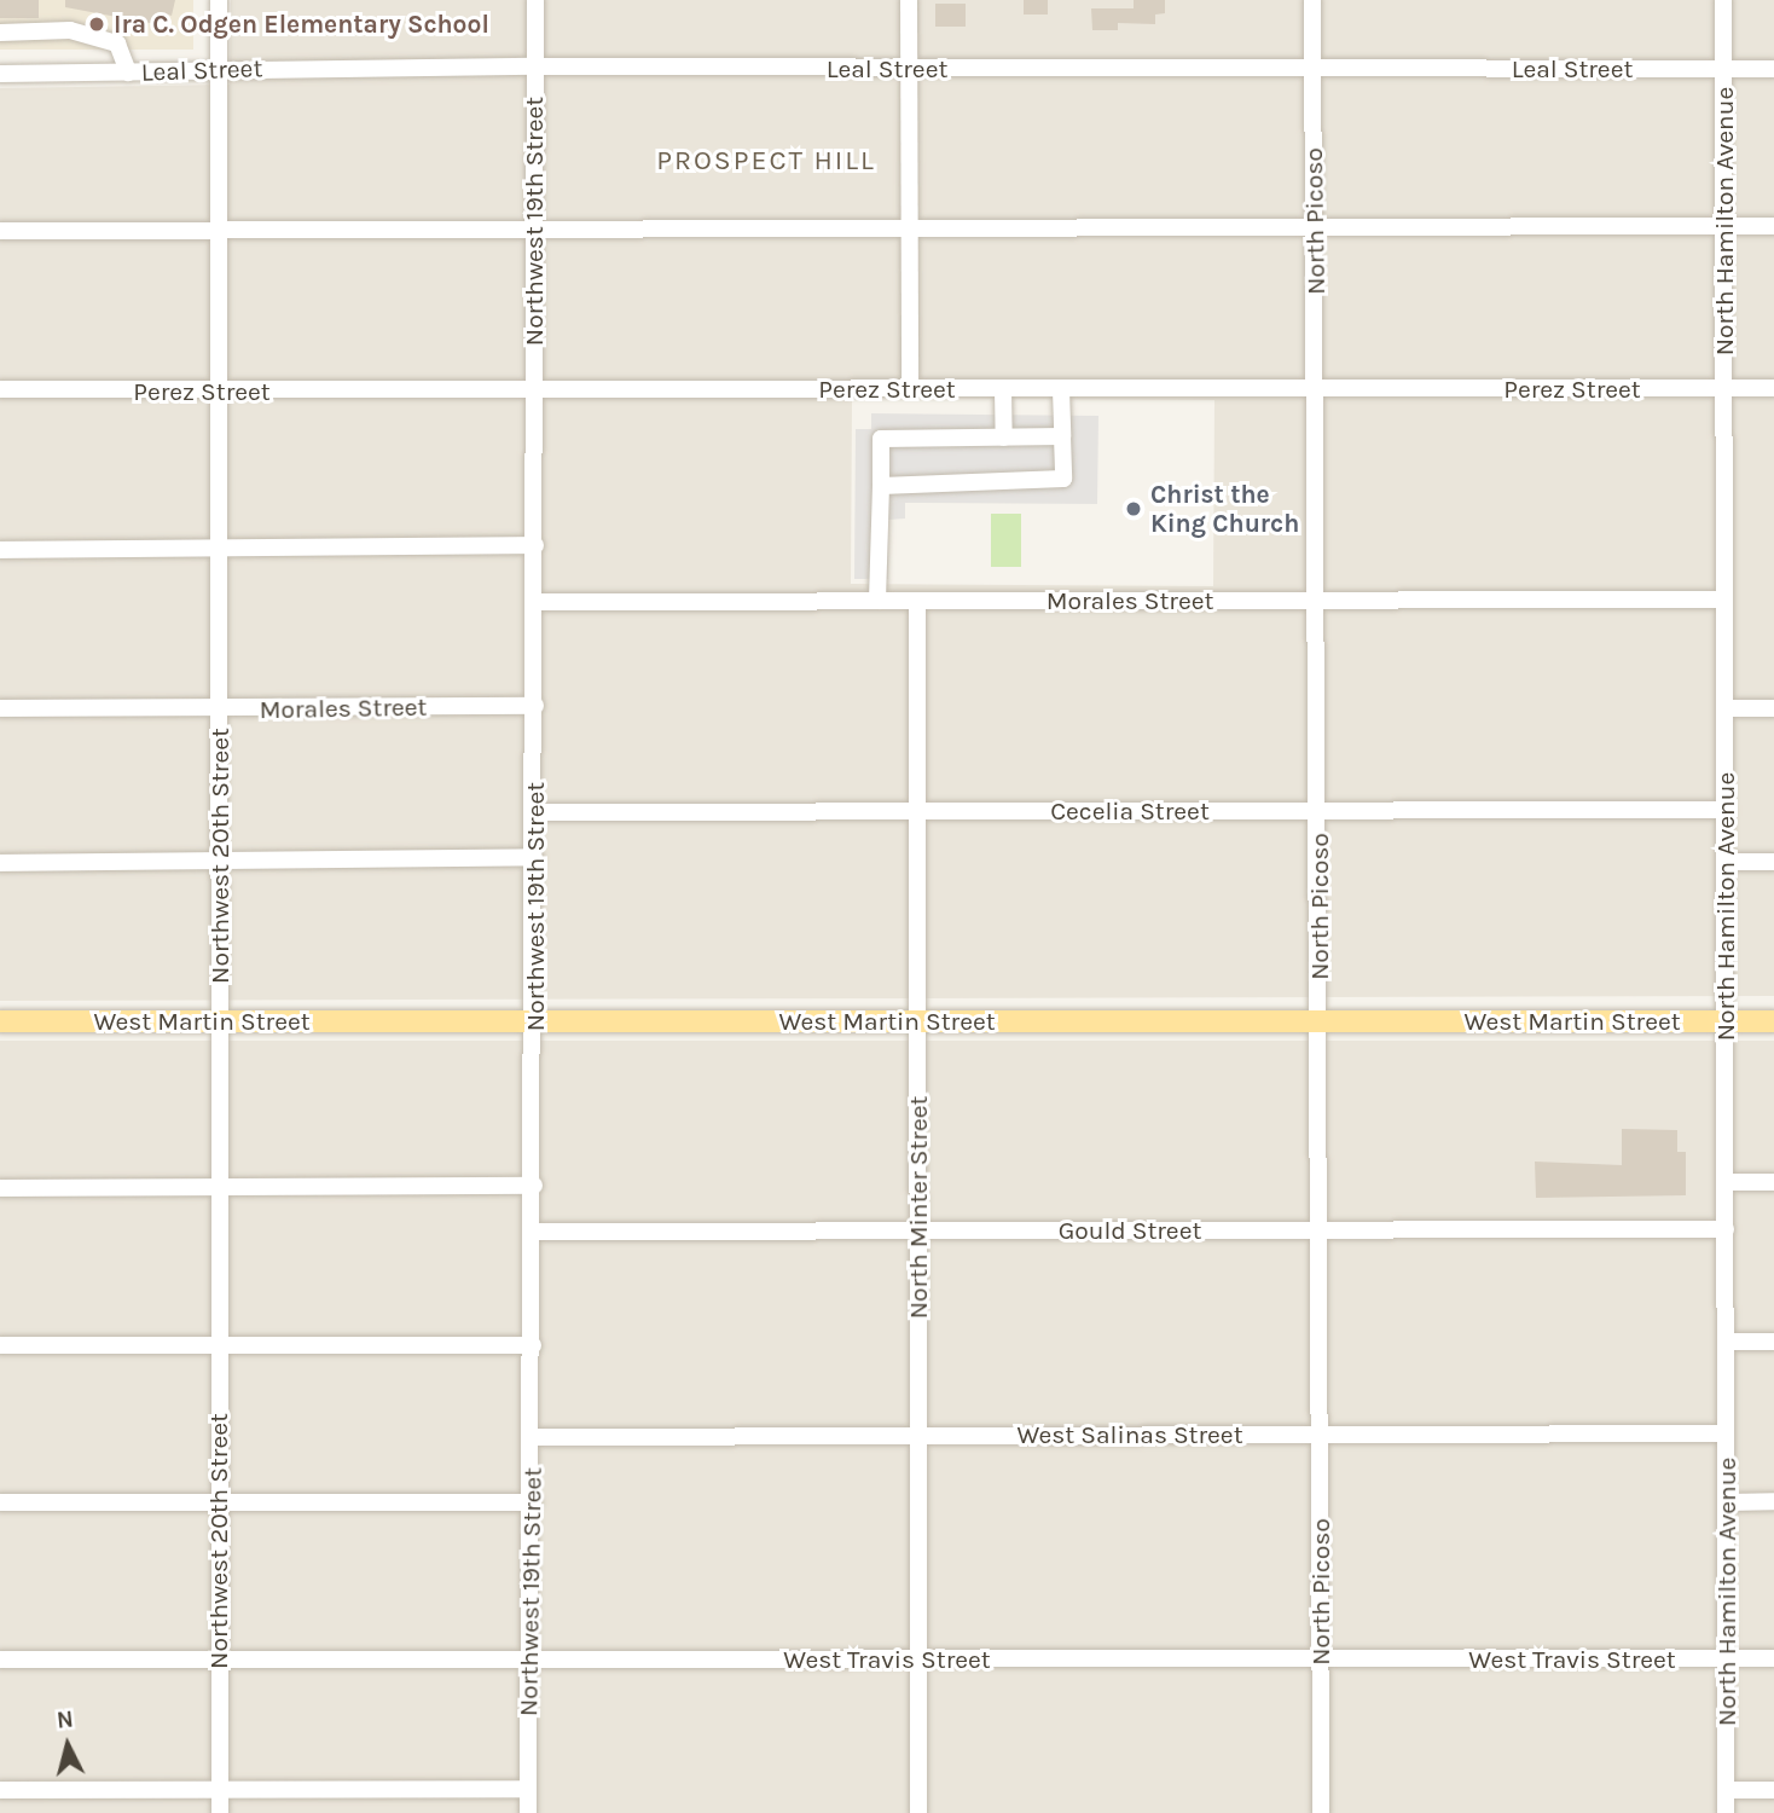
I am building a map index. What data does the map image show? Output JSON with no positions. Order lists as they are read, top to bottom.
{
  "streets": {
    "main road": ["West Martin Street"],
    "street": [
      "Leal Street",
      "Northwest 19th Street",
      "North Picoso",
      "North Hamilton Avenue",
      "Perez Street",
      "Morales Street",
      "Cecelia Street",
      "Northwest 20th Street",
      "North Minter Street",
      "Gould Street",
      "West Salinas Street",
      "West Travis Street"
    ]
  },
  "crossings": [
    ["Leal Street", "Northwest 19th Street"],
    ["Leal Street", "North Picoso"],
    ["Leal Street", "North Hamilton Avenue"],
    ["Leal Street", "Northwest 20th Street"],
    ["Northwest 19th Street", "Perez Street"],
    ["Northwest 19th Street", "Morales Street"],
    ["Northwest 19th Street", "Cecelia Street"],
    ["Northwest 19th Street", "West Martin Street"],
    ["Northwest 19th Street", "Gould Street"],
    ["Northwest 19th Street", "West Salinas Street"],
    ["Northwest 19th Street", "West Travis Street"],
    ["North Picoso", "Perez Street"],
    ["North Picoso", "Morales Street"],
    ["North Picoso", "Cecelia Street"],
    ["North Picoso", "West Martin Street"],
    ["North Picoso", "Gould Street"],
    ["North Picoso", "West Salinas Street"],
    ["North Picoso", "West Travis Street"],
    ["North Hamilton Avenue", "Perez Street"],
    ["North Hamilton Avenue", "Morales Street"],
    ["North Hamilton Avenue", "Cecelia Street"],
    ["North Hamilton Avenue", "West Martin Street"],
    ["North Hamilton Avenue", "Gould Street"],
    ["North Hamilton Avenue", "West Salinas Street"],
    ["North Hamilton Avenue", "West Travis Street"],
    ["Perez Street", "Northwest 20th Street"],
    ["Morales Street", "Northwest 20th Street"],
    ["Morales Street", "North Minter Street"],
    ["Cecelia Street", "North Minter Street"],
    ["Northwest 20th Street", "West Martin Street"],
    ["Northwest 20th Street", "West Travis Street"],
    ["West Martin Street", "North Minter Street"],
    ["North Minter Street", "Gould Street"],
    ["North Minter Street", "West Salinas Street"],
    ["North Minter Street", "West Travis Street"]
  ],
  "districts": ["PROSPECT HILL"],
  "places": ["Ira C. Odgen Elementary School", "Christ the King Church"],
  "north": "top"
}
